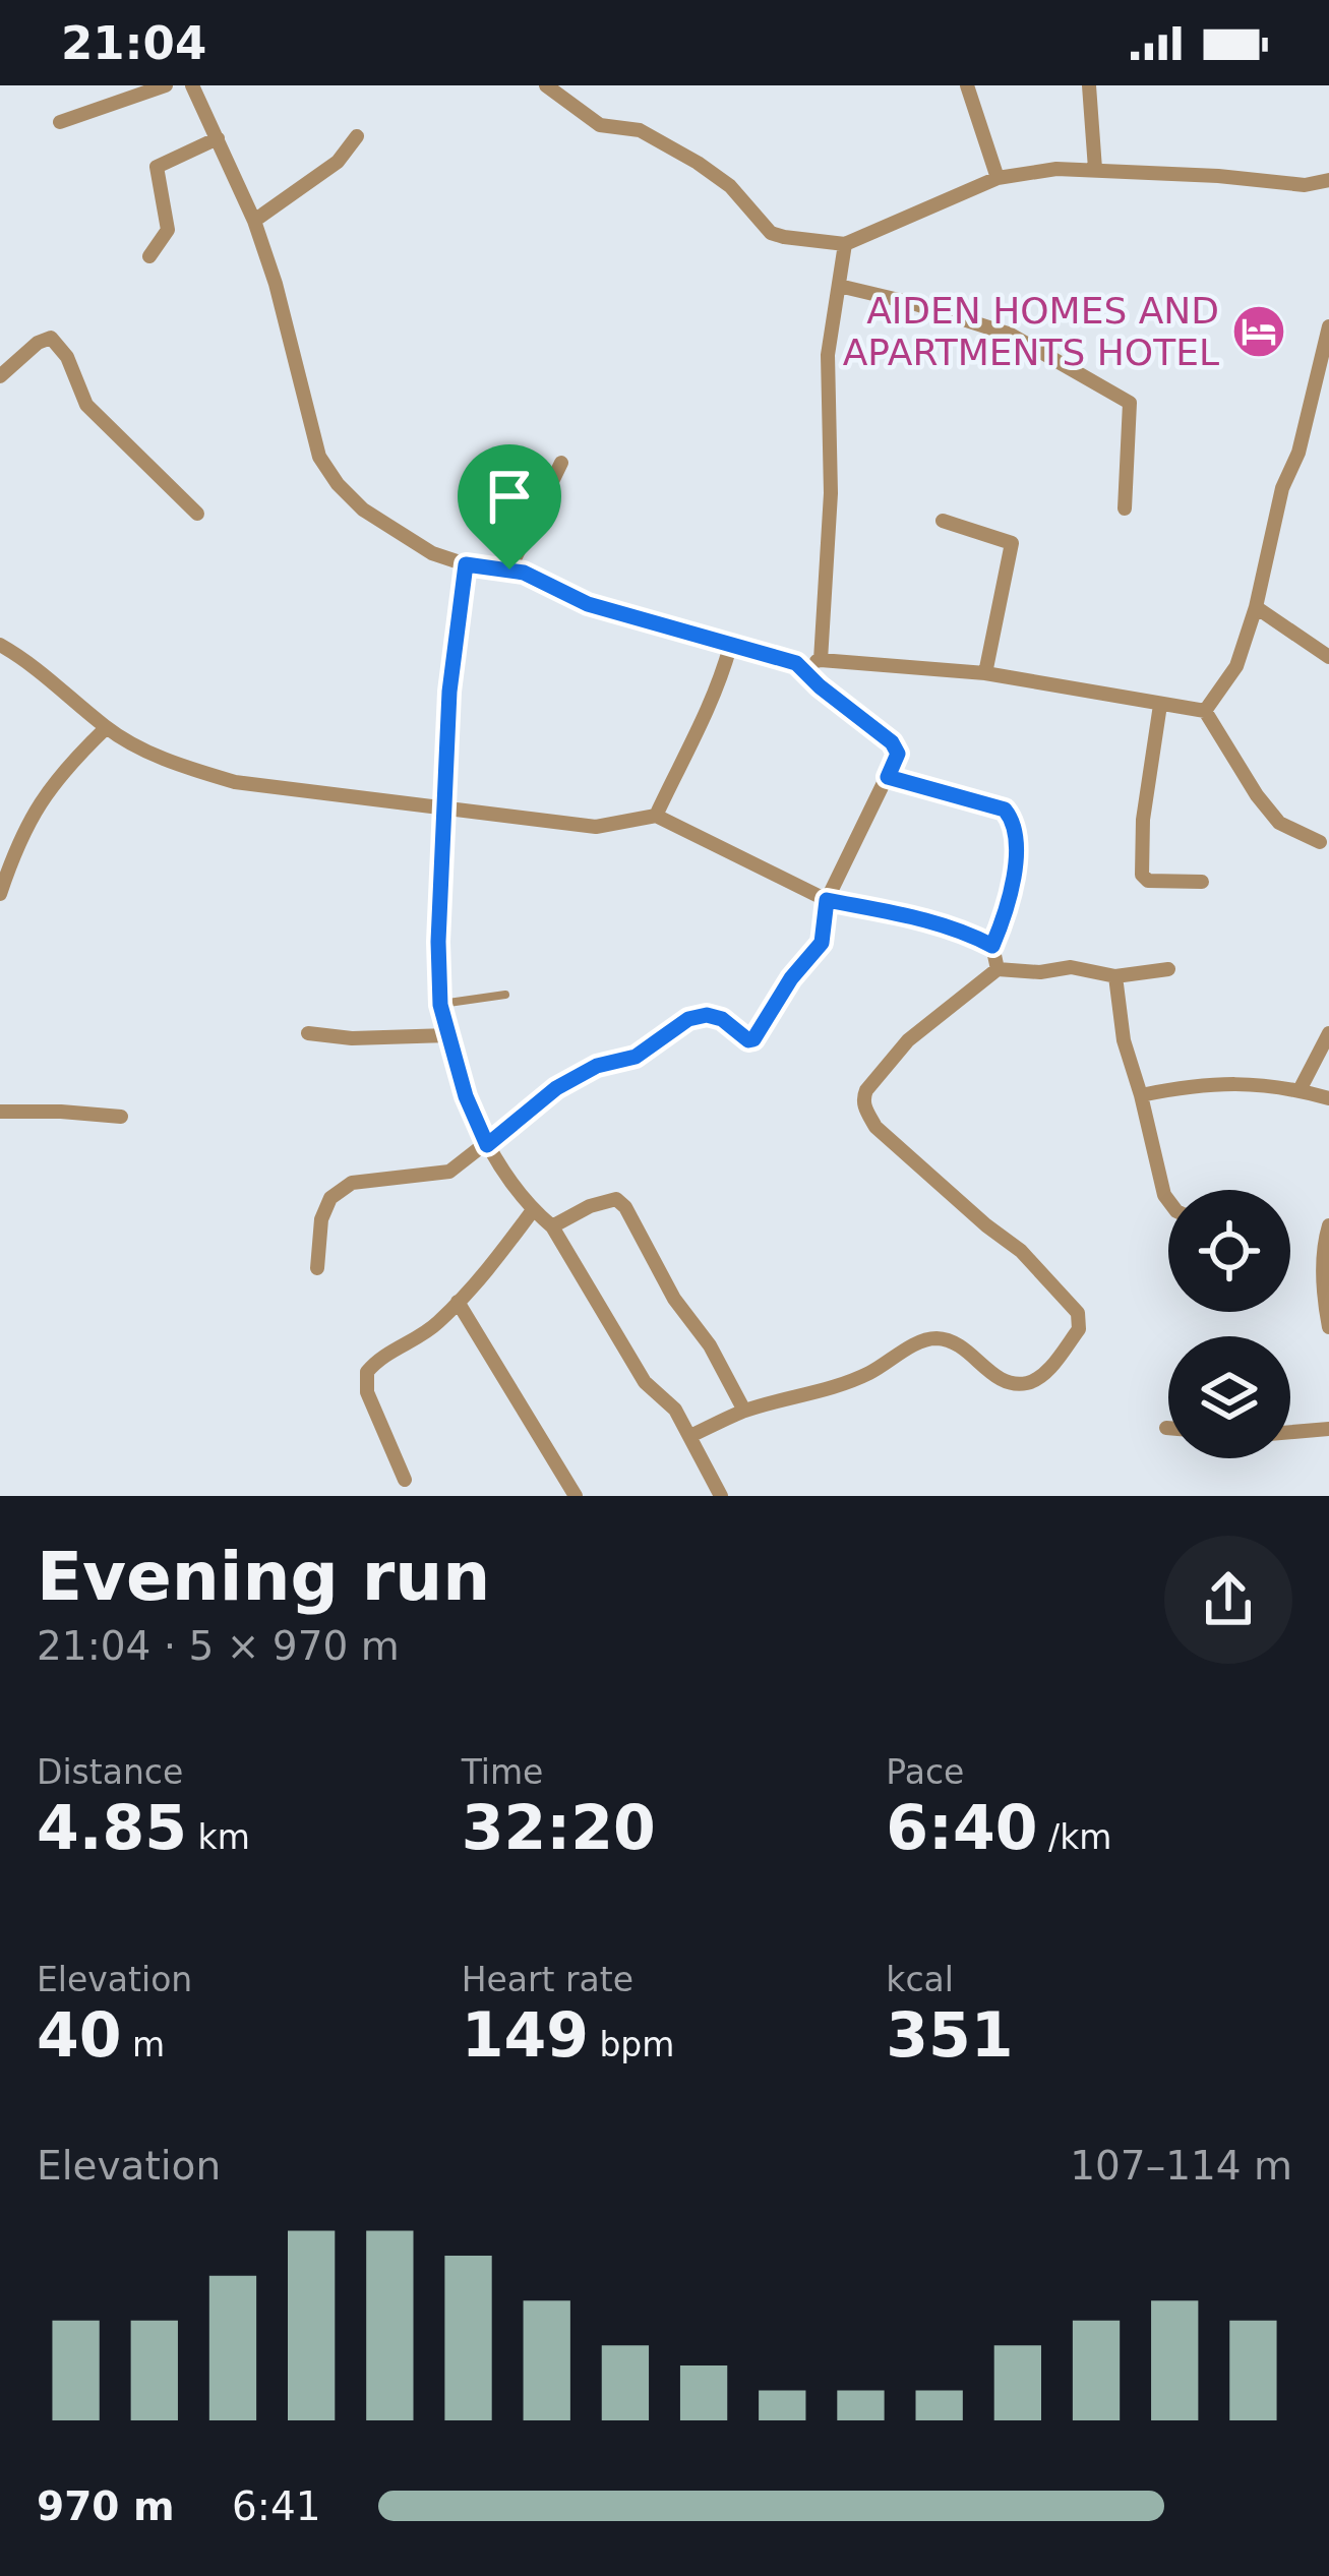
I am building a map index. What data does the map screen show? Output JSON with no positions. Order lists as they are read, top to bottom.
{
  "places": {
    "hotel": ["AIDEN HOMES AND APARTMENTS HOTEL"]
  },
  "page": {
    "status": "21:04",
    "heading": ["Evening run", "21:04 · 5 × 970 m"],
    "stats": [
      ["Distance", "4.85 km"],
      ["Time", "32:20"],
      ["Pace", "6:40 /km"],
      ["Elevation", "40 m"],
      ["Heart rate", "149 bpm"],
      ["kcal", "351"]
    ],
    "chart": ["Elevation", "107–114 m"],
    "list": [
      {
        "name": "970 m",
        "note": "6:41"
      }
    ]
  }
}
